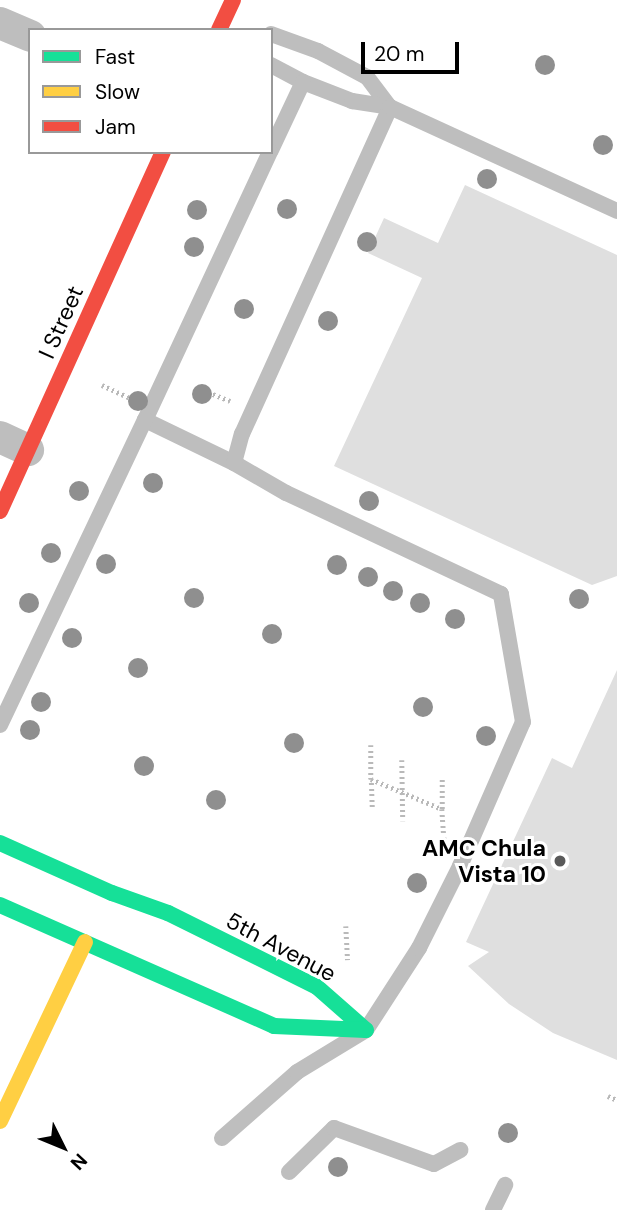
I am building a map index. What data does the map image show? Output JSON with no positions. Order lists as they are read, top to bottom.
{
  "streets": {
    "street": ["I Street", "5th Avenue"]
  },
  "places": ["AMC Chula Vista 10"],
  "legend": ["Fast", "Slow", "Jam"],
  "scale_bar": "20 m",
  "north": "bottom right"
}
